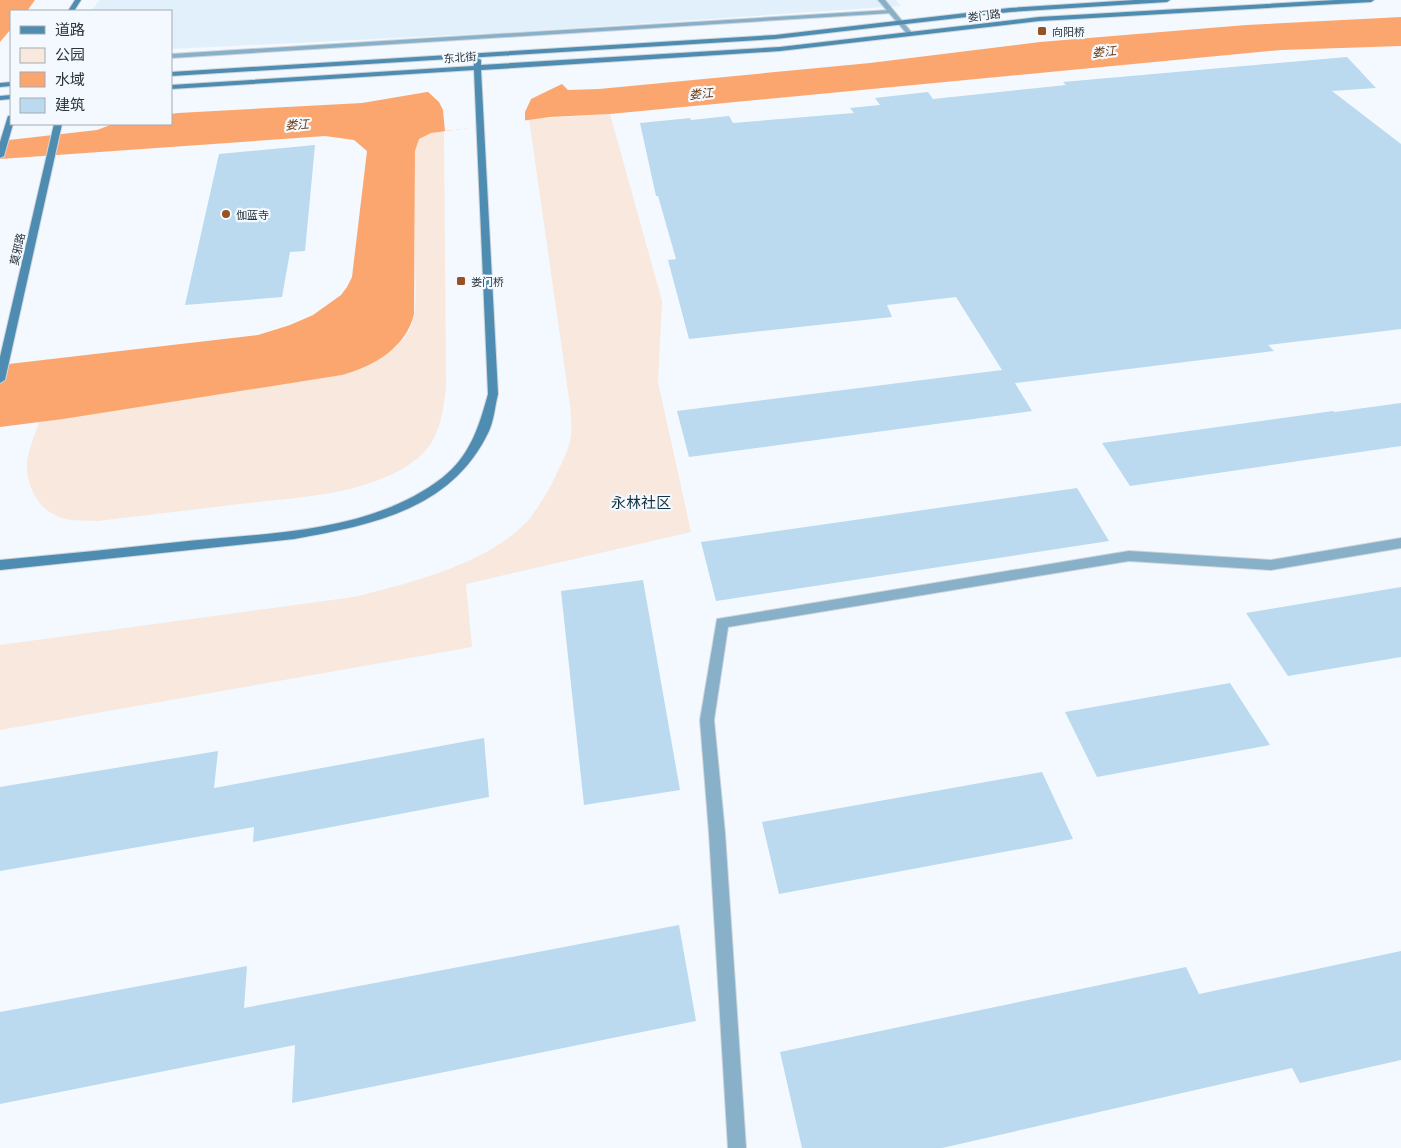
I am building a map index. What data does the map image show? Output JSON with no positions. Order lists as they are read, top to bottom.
{
  "streets": {
    "main road": ["娄门路", "东北街", "莫邪路"]
  },
  "crossings": [
    ["娄门路", "东北街"]
  ],
  "districts": ["永林社区"],
  "water": ["娄江"],
  "places": {
    "transit": ["向阳桥", "娄门桥"],
    "other": ["伽蓝寺"]
  },
  "legend": [
    "道路",
    "公园",
    "水域",
    "建筑"
  ]
}
